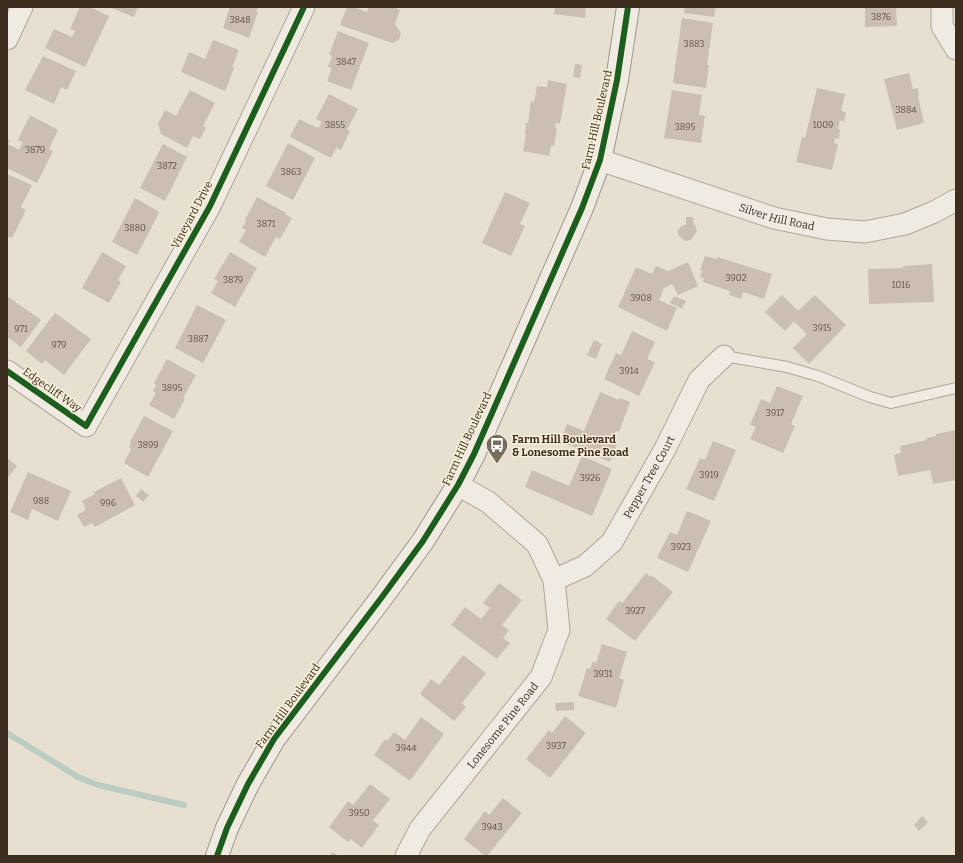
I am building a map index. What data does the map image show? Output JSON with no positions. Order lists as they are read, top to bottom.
{
  "streets": {
    "main road": ["Farm Hill Boulevard"],
    "street": [
      "Vineyard Drive",
      "Silver Hill Road",
      "Edgecliff Way",
      "Pepper Tree Court",
      "Lonesome Pine Road"
    ]
  },
  "crossings": [
    ["Farm Hill Boulevard", "Silver Hill Road"],
    ["Farm Hill Boulevard", "Lonesome Pine Road"],
    ["Vineyard Drive", "Edgecliff Way"],
    ["Pepper Tree Court", "Lonesome Pine Road"]
  ],
  "places": {
    "bus stop": ["Farm Hill Boulevard & Lonesome Pine Road"]
  },
  "house_numbers": [
    "3876",
    "3848",
    "3883",
    "3847",
    "3884",
    "3855",
    "1009",
    "3895",
    "3879",
    "3872",
    "3863",
    "3871",
    "3880",
    "3902",
    "3879",
    "1016",
    "3908",
    "3915",
    "971",
    "3887",
    "979",
    "3914",
    "3895",
    "3917",
    "3899",
    "3919",
    "3926",
    "988",
    "996",
    "3923",
    "3927",
    "3931",
    "3937",
    "3944",
    "3950",
    "3943"
  ]
}
